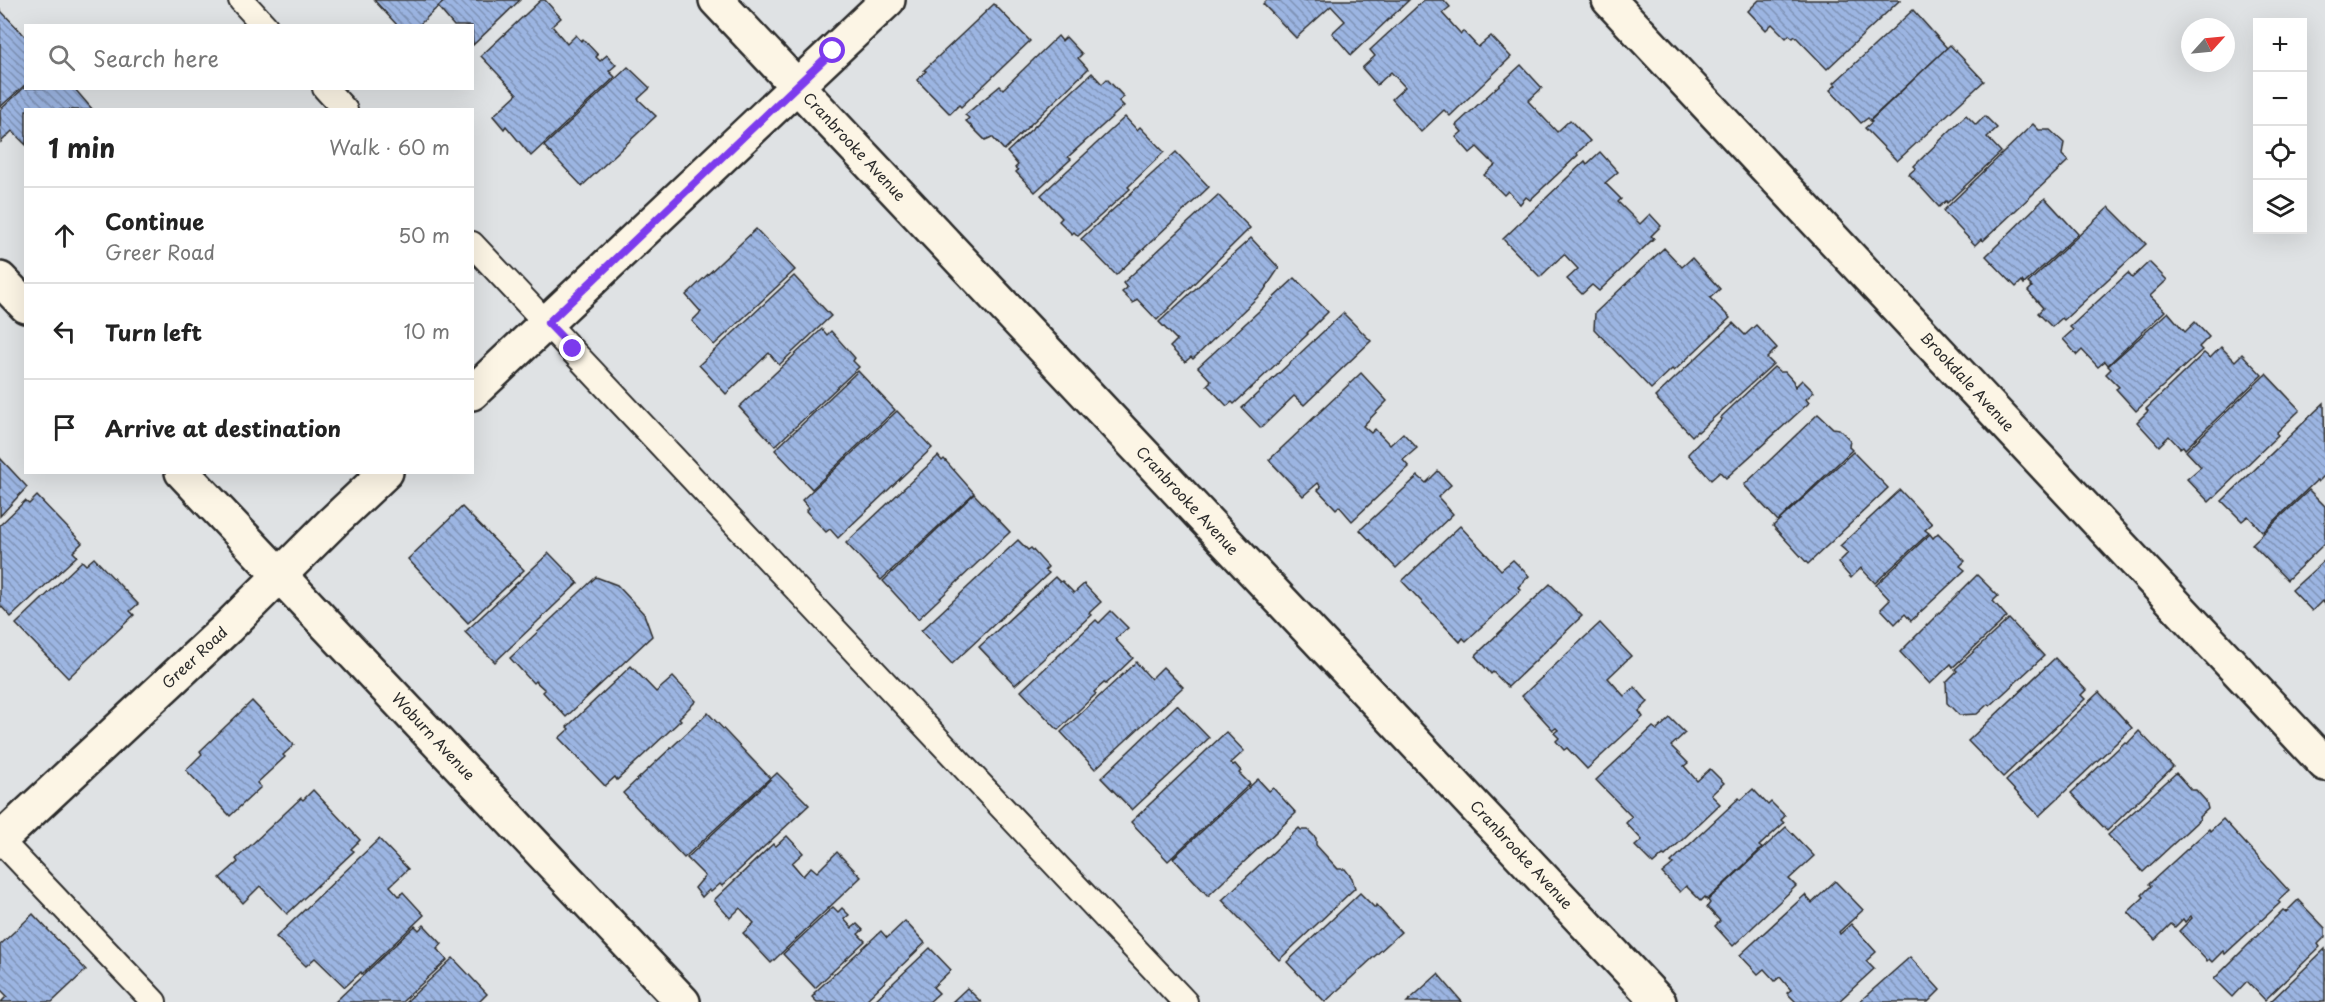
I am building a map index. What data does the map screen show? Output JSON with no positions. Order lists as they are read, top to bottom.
{
  "streets": {
    "street": [
      "Cranbrooke Avenue",
      "Brookdale Avenue",
      "Greer Road",
      "Woburn Avenue"
    ]
  },
  "crossings": [
    ["Greer Road", "Woburn Avenue"]
  ],
  "north": "top right",
  "page": {
    "map_buttons": ["+", "−"],
    "search": "Search here",
    "heading": ["1 min", "Walk · 60 m"],
    "list": [
      ["Continue", "Greer Road", "50 m"],
      ["Turn left", "10 m"],
      "Arrive at destination"
    ]
  }
}
